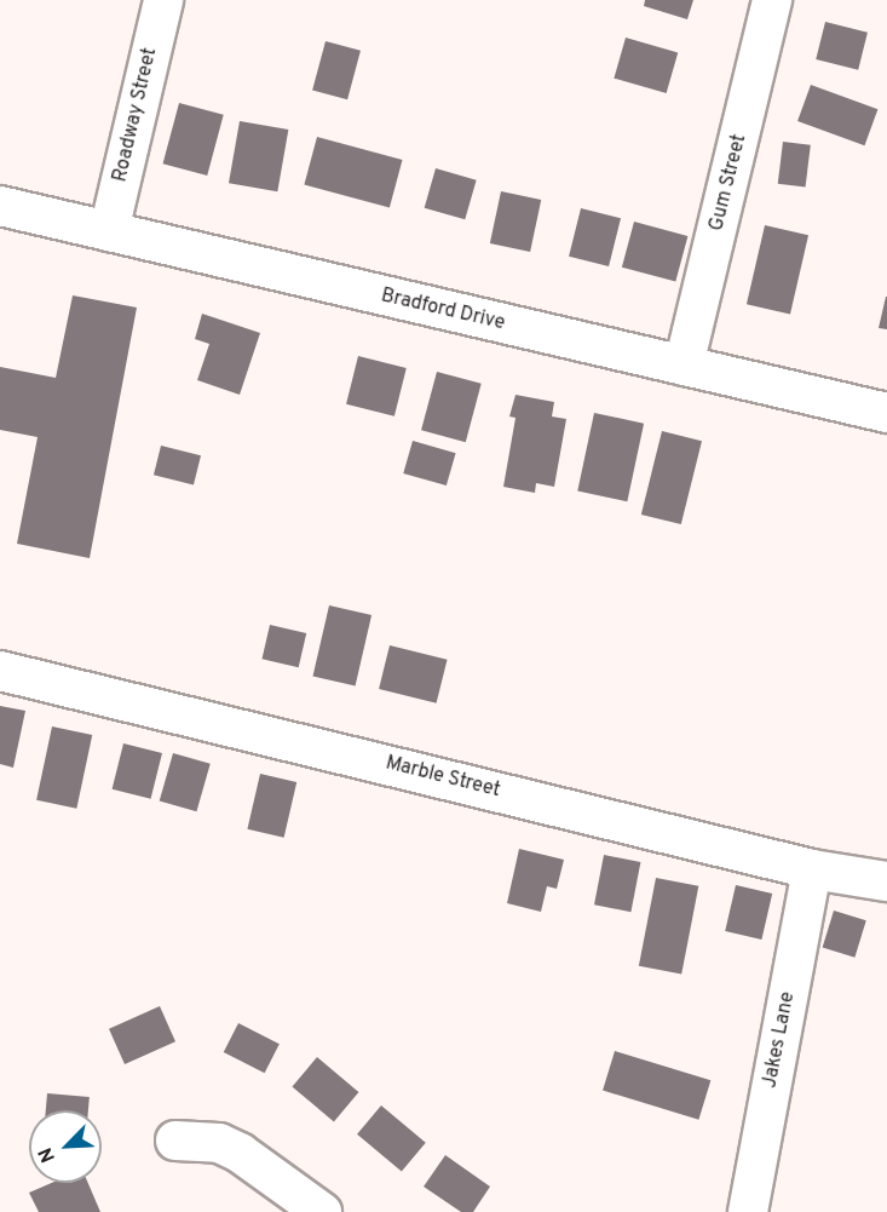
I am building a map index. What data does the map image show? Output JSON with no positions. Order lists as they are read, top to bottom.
{
  "streets": {
    "street": [
      "Roadway Street",
      "Gum Street",
      "Bradford Drive",
      "Marble Street",
      "Jakes Lane"
    ]
  },
  "crossings": [
    ["Roadway Street", "Bradford Drive"],
    ["Gum Street", "Bradford Drive"],
    ["Marble Street", "Jakes Lane"]
  ],
  "north": "bottom left"
}
